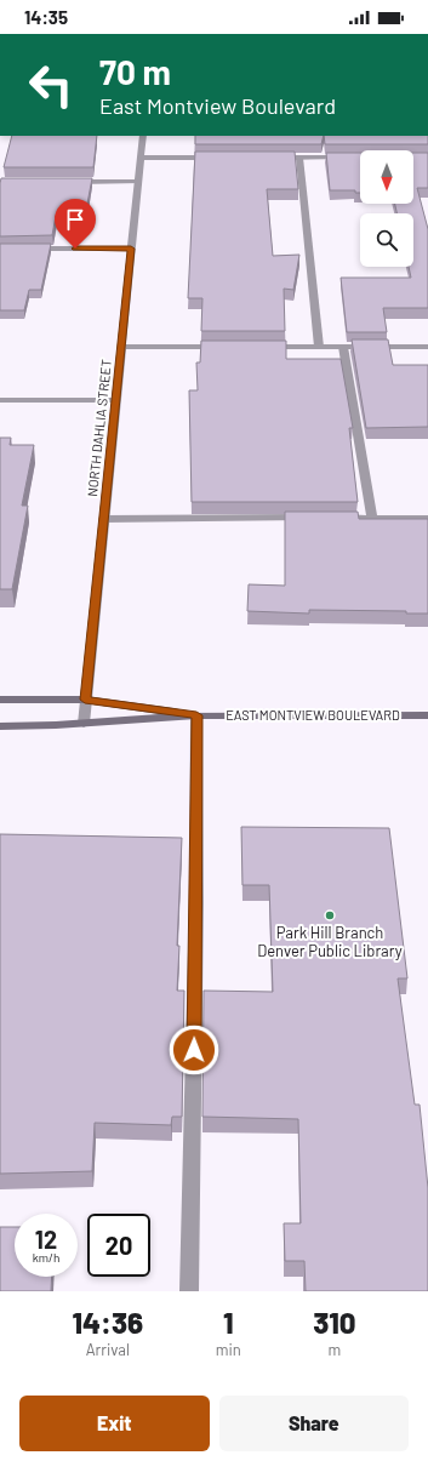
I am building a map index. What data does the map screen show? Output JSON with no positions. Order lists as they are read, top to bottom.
{
  "streets": {
    "street": ["NORTH DAHLIA STREET", "EAST MONTVIEW BOULEVARD"]
  },
  "crossings": [
    ["NORTH DAHLIA STREET", "EAST MONTVIEW BOULEVARD"]
  ],
  "places": ["Park Hill Branch Denver Public Library"],
  "north": "bottom",
  "page": {
    "status": "14:35",
    "turn": ["70 m", "East Montview Boulevard"],
    "speed": "12 km/h",
    "limit": "20",
    "eta": [
      "14:36",
      "Arrival",
      "1",
      "min",
      "310",
      "m"
    ],
    "buttons": ["Exit", "Share"]
  }
}
